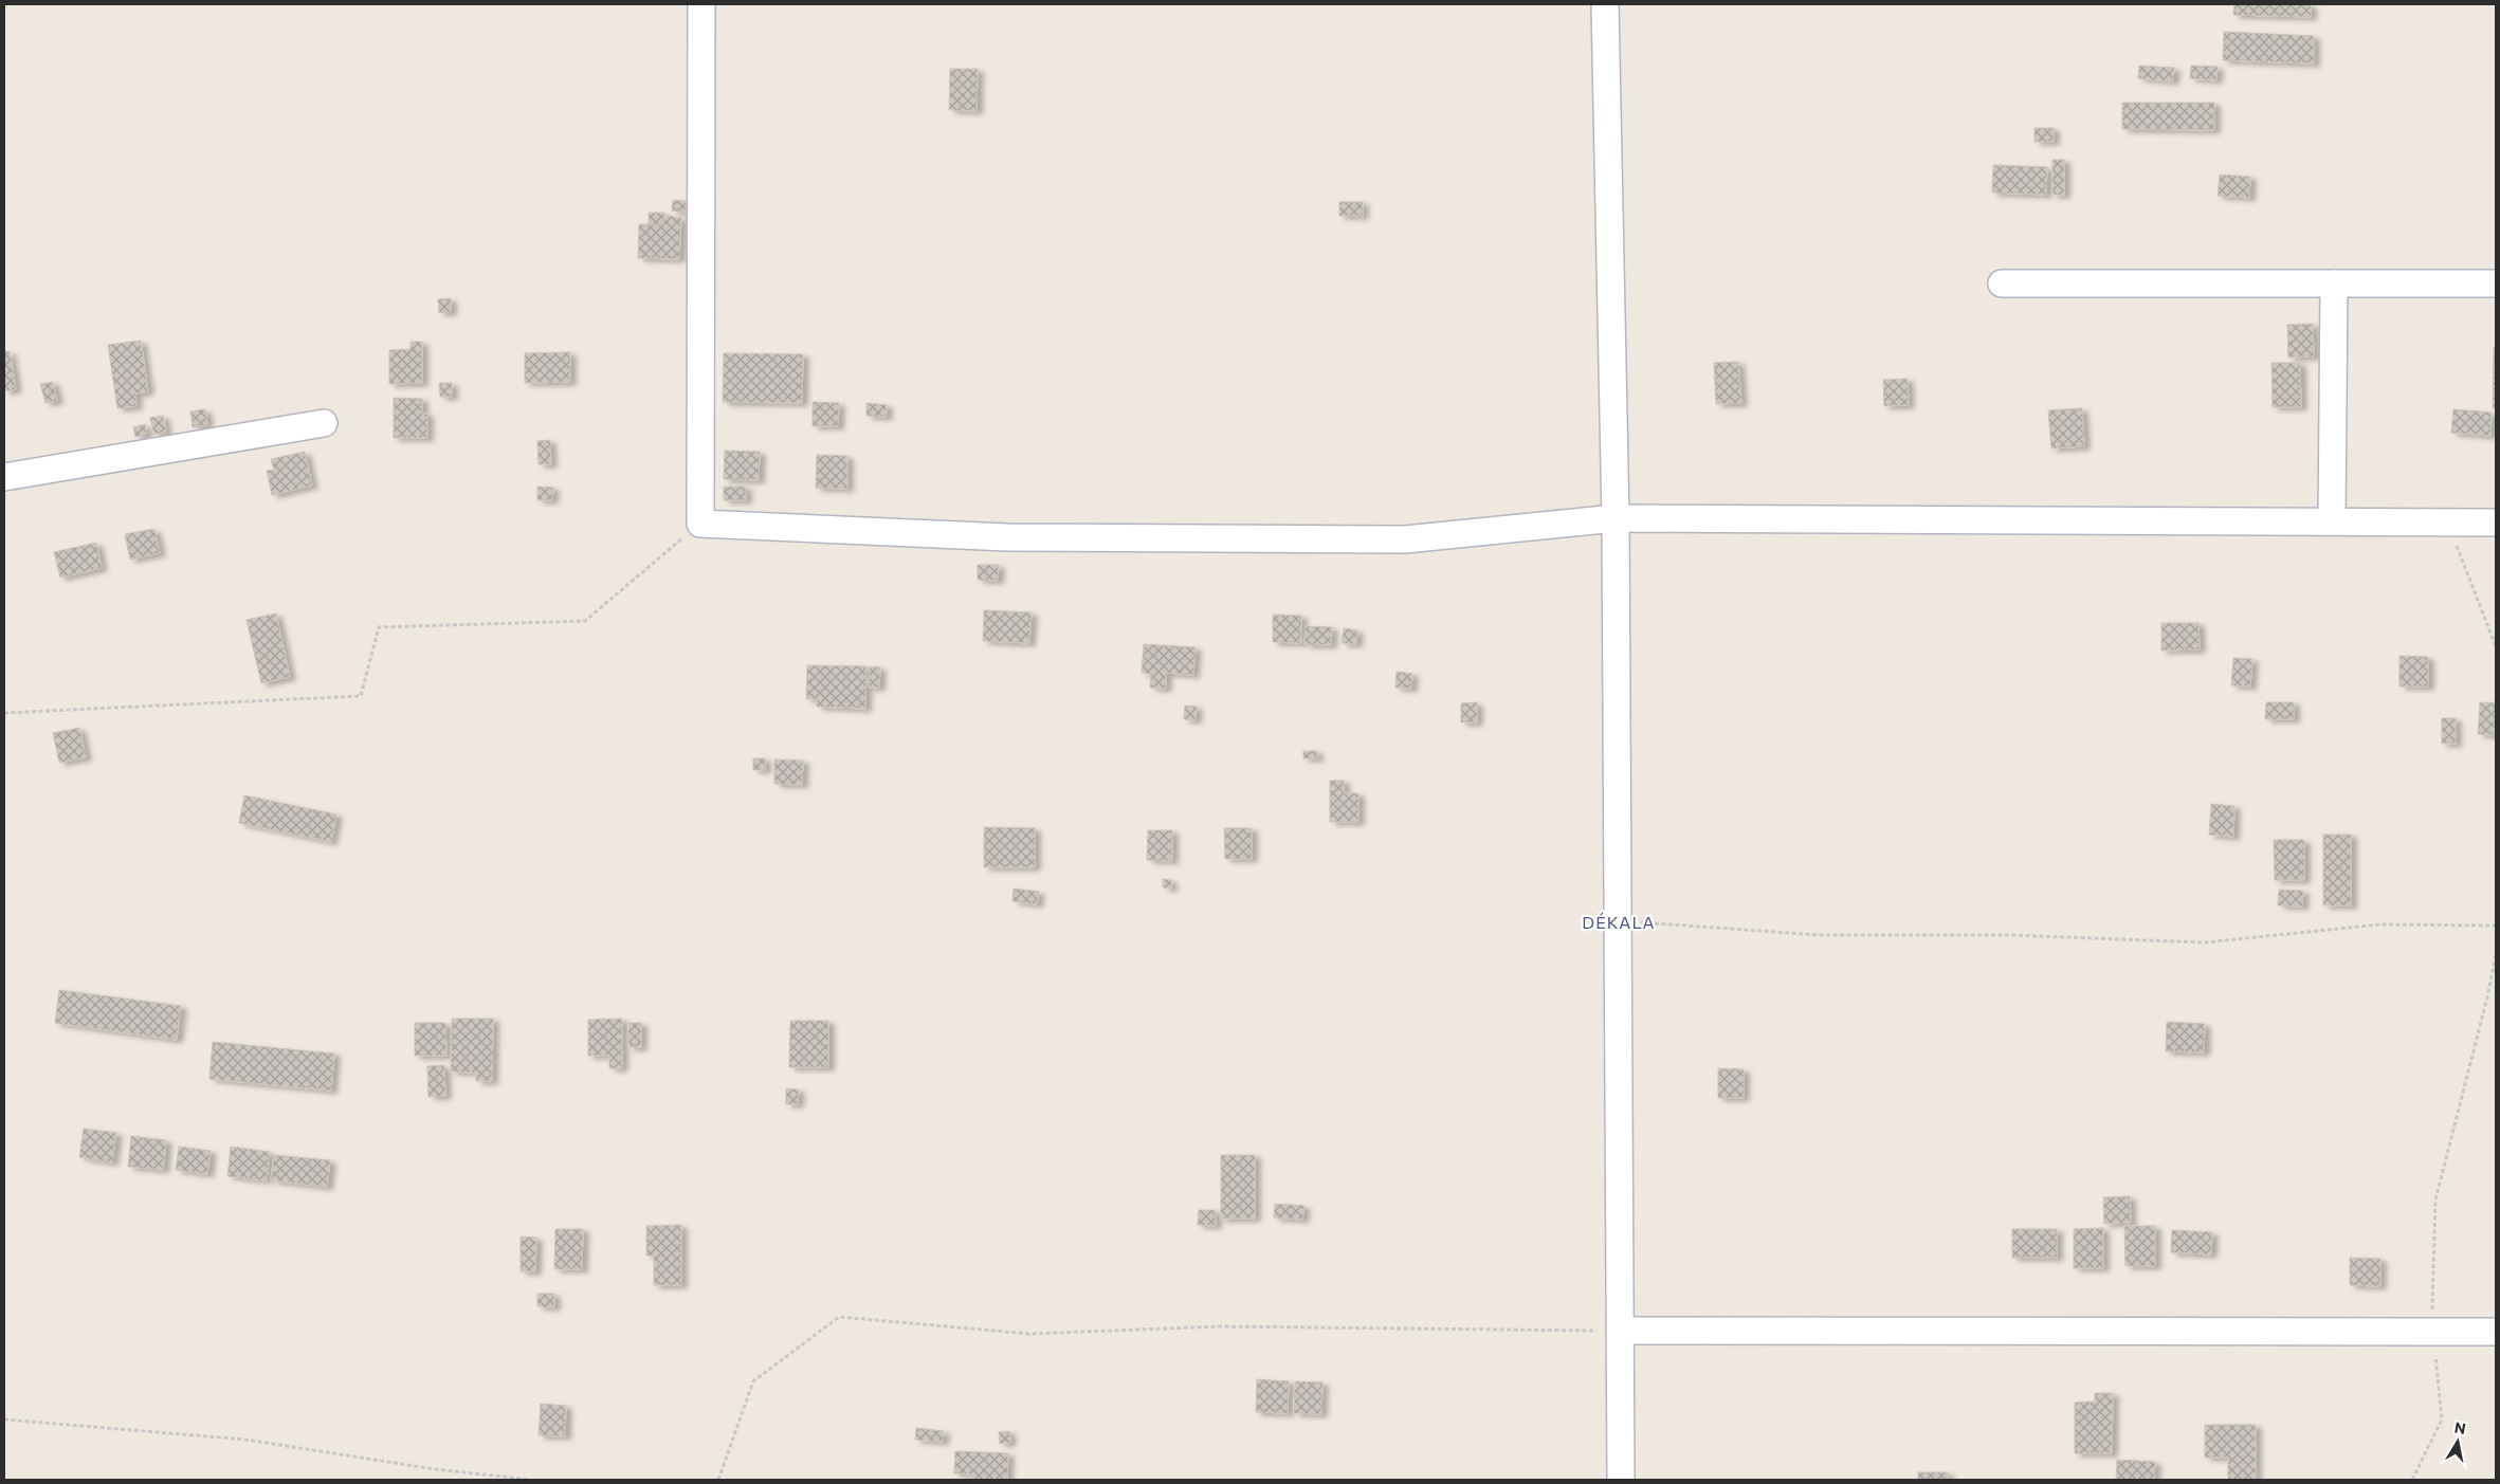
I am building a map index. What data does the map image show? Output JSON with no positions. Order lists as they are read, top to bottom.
{
  "districts": ["DÉKALA"],
  "north": "top"
}
